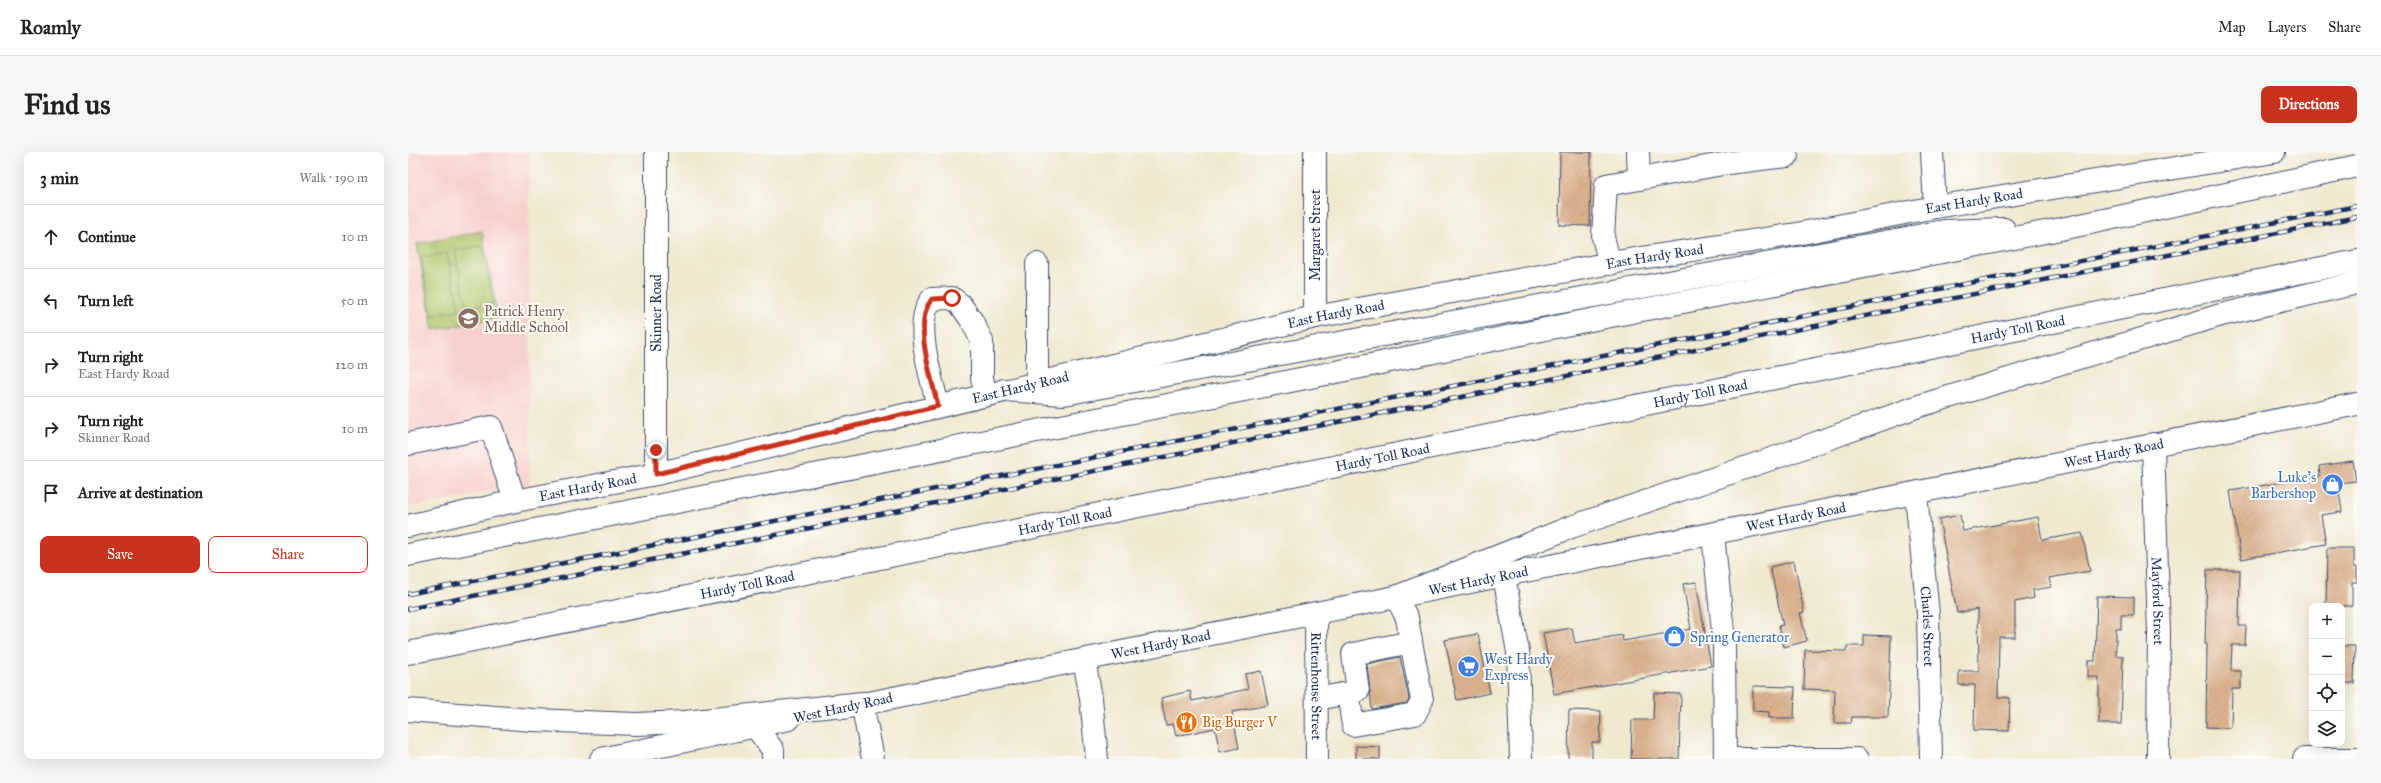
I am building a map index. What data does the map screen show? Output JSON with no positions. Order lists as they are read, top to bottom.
{
  "streets": {
    "main road": [
      "East Hardy Road",
      "Margaret Street",
      "Skinner Road",
      "Hardy Toll Road",
      "West Hardy Road",
      "Mayford Street",
      "Charles Street",
      "Rittenhouse Street"
    ]
  },
  "crossings": [
    ["East Hardy Road", "Margaret Street"],
    ["East Hardy Road", "Skinner Road"],
    ["West Hardy Road", "Mayford Street"],
    ["West Hardy Road", "Charles Street"],
    ["West Hardy Road", "Rittenhouse Street"]
  ],
  "places": {
    "school or university": ["Patrick Henry Middle School"],
    "shop": ["Luke's Barbershop", "Spring Generator"],
    "supermarket": ["West Hardy Express"],
    "restaurant": ["Big Burger V"]
  },
  "page": {
    "header": "Roamly",
    "nav": ["Map", "Layers", "Share"],
    "buttons": [
      "Directions",
      ["Save", "Share"]
    ],
    "title": "Find us",
    "heading": ["3 min", "Walk · 190 m"],
    "list": [
      ["Continue", "10 m"],
      ["Turn left", "50 m"],
      ["Turn right", "East Hardy Road", "120 m"],
      ["Turn right", "Skinner Road", "10 m"],
      "Arrive at destination"
    ],
    "map_buttons": ["+", "−"]
  }
}
